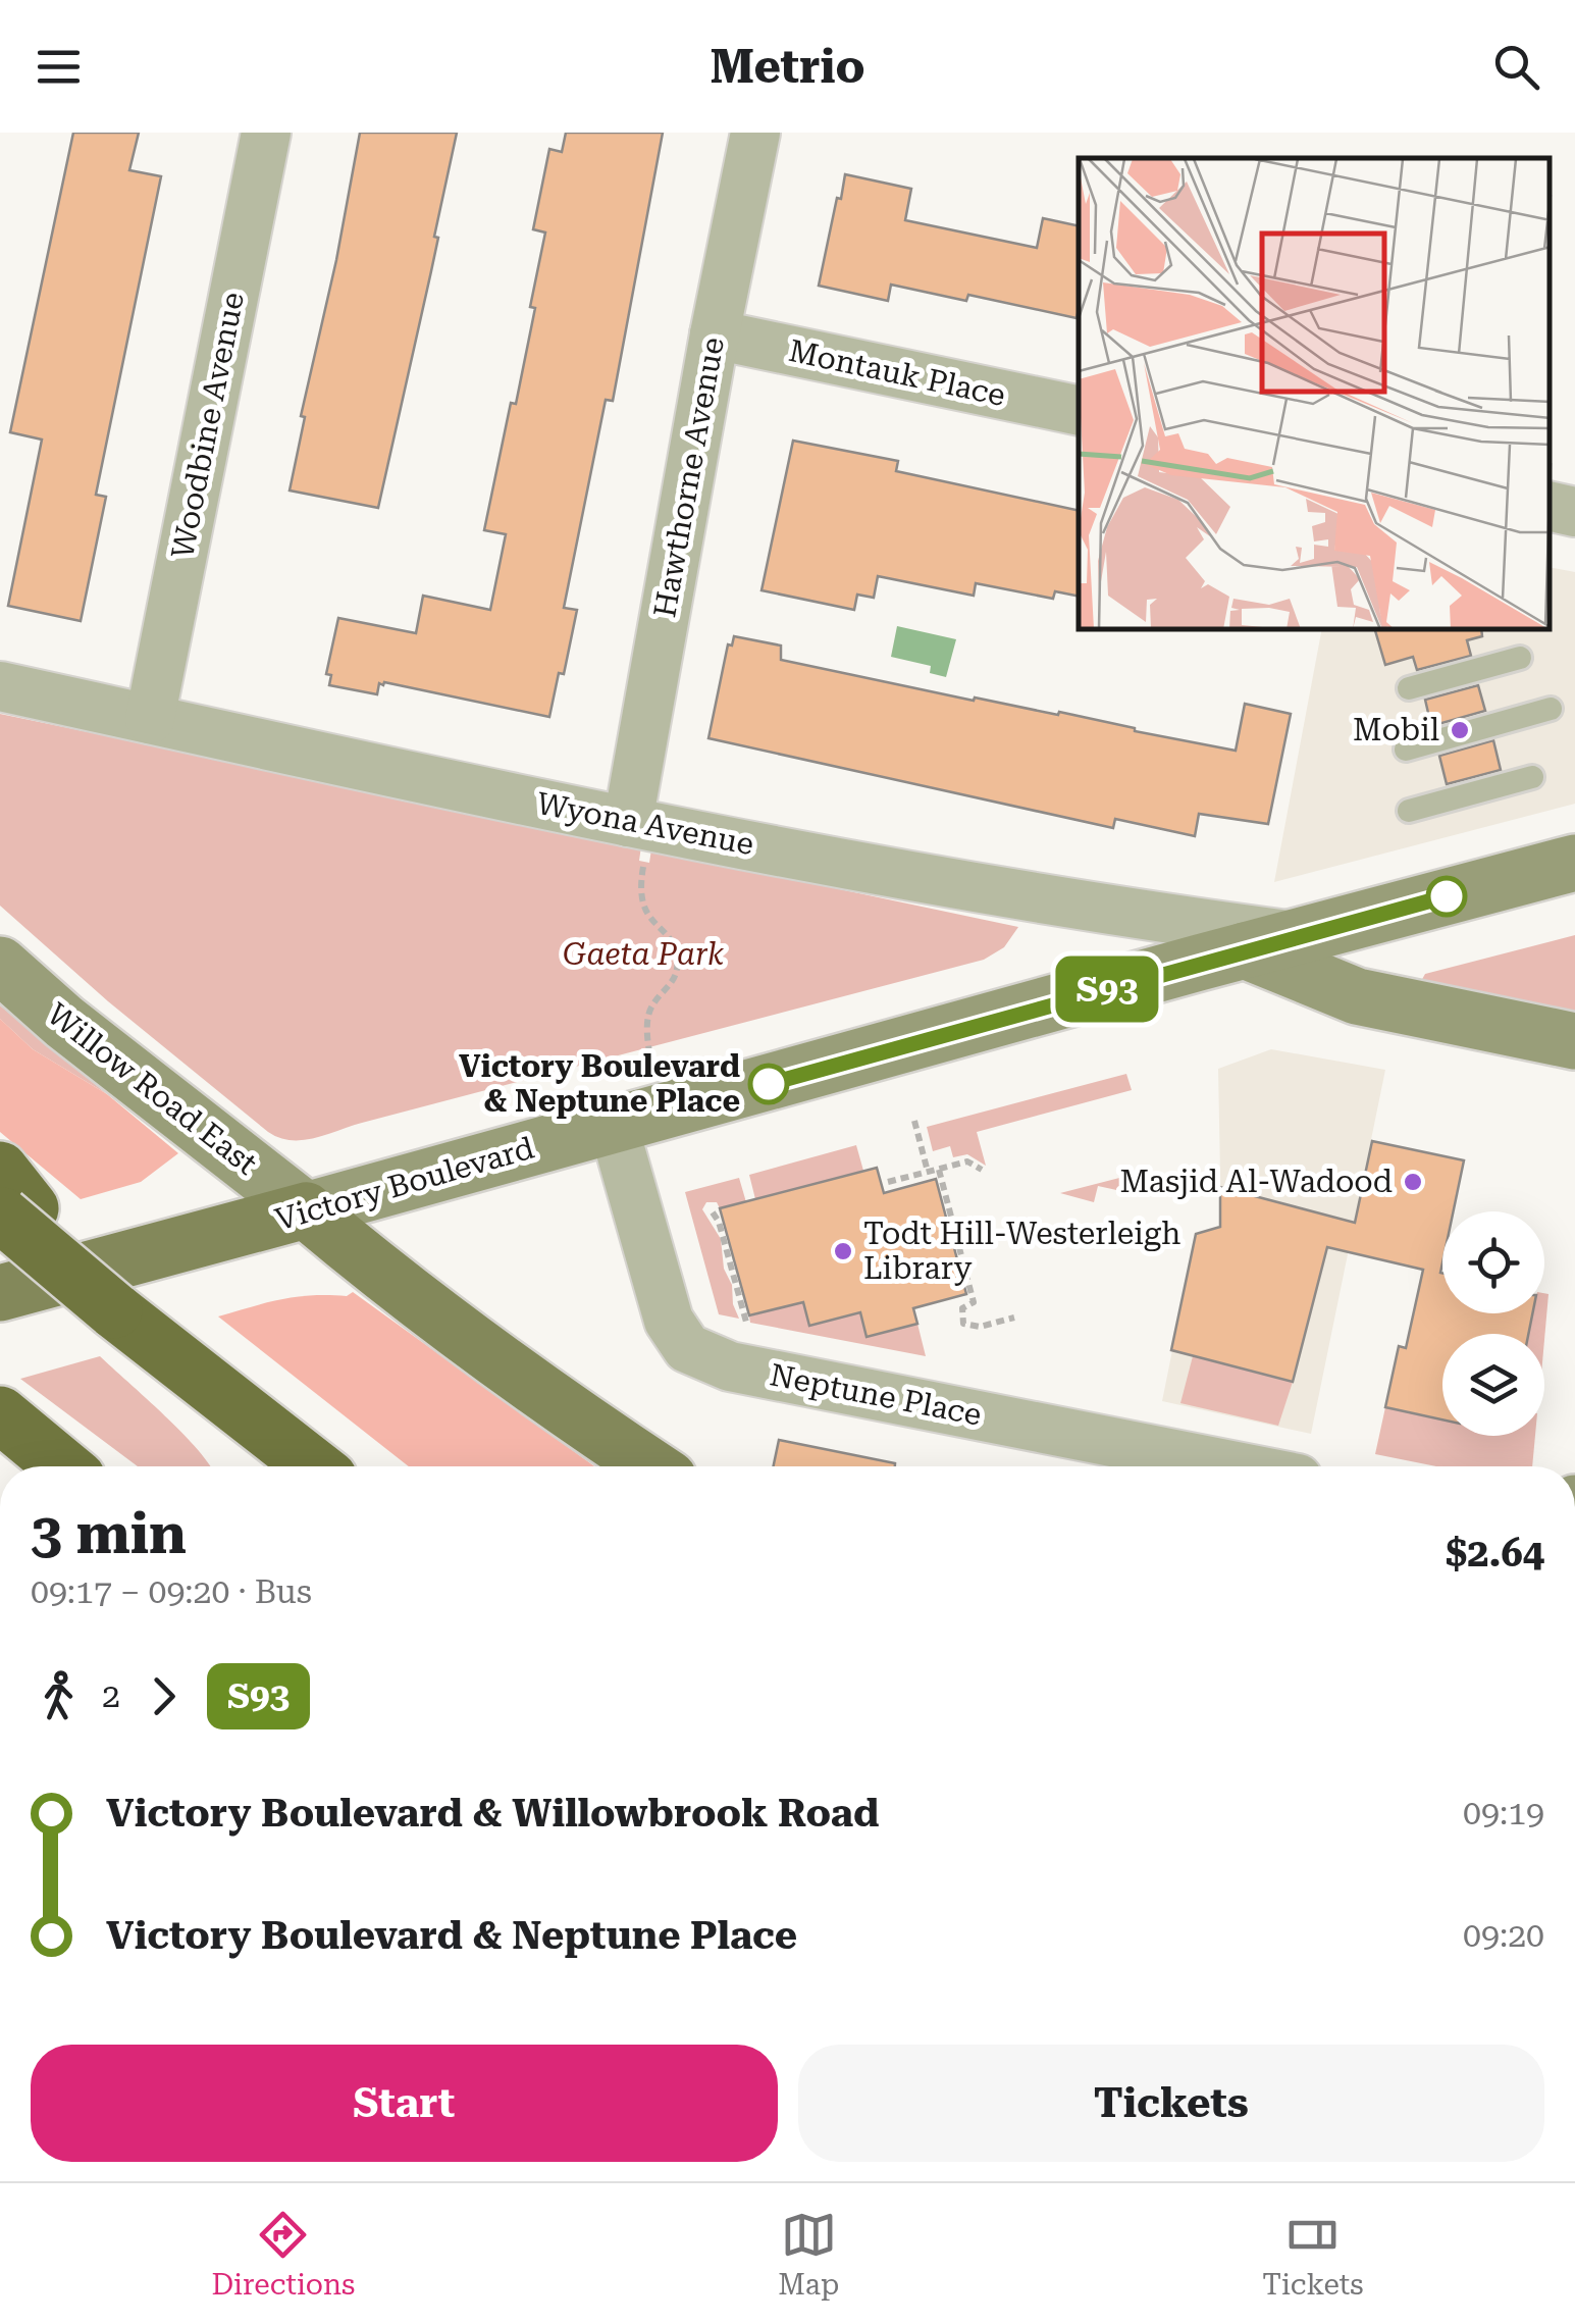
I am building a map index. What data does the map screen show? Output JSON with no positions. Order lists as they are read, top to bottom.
{
  "streets": {
    "main road": ["Willow Road East", "Victory Boulevard"],
    "street": [
      "Montauk Place",
      "Woodbine Avenue",
      "Hawthorne Avenue",
      "Wyona Avenue",
      "Neptune Place"
    ]
  },
  "crossings": [
    ["Montauk Place", "Hawthorne Avenue"],
    ["Woodbine Avenue", "Wyona Avenue"],
    ["Hawthorne Avenue", "Wyona Avenue"],
    ["Wyona Avenue", "Victory Boulevard"],
    ["Willow Road East", "Victory Boulevard"],
    ["Victory Boulevard", "Neptune Place"]
  ],
  "parks": ["Gaeta Park"],
  "places": [
    "Mobil",
    "Victory Boulevard & Neptune Place",
    "Masjid Al-Wadood",
    "Todt Hill-Westerleigh Library"
  ],
  "lines": ["bus line S93"],
  "page": {
    "header": "Metrio",
    "on_map": "S93",
    "heading": ["3 min", "09:17 – 09:20 · Bus", "$2.64"],
    "legs": ["2", "S93"],
    "list": [
      {
        "name": "Victory Boulevard & Willowbrook Road",
        "value": "09:19"
      },
      {
        "name": "Victory Boulevard & Neptune Place",
        "value": "09:20"
      }
    ],
    "buttons": ["Start", "Tickets"],
    "tabs": ["Directions", "Map", "Tickets"]
  }
}
